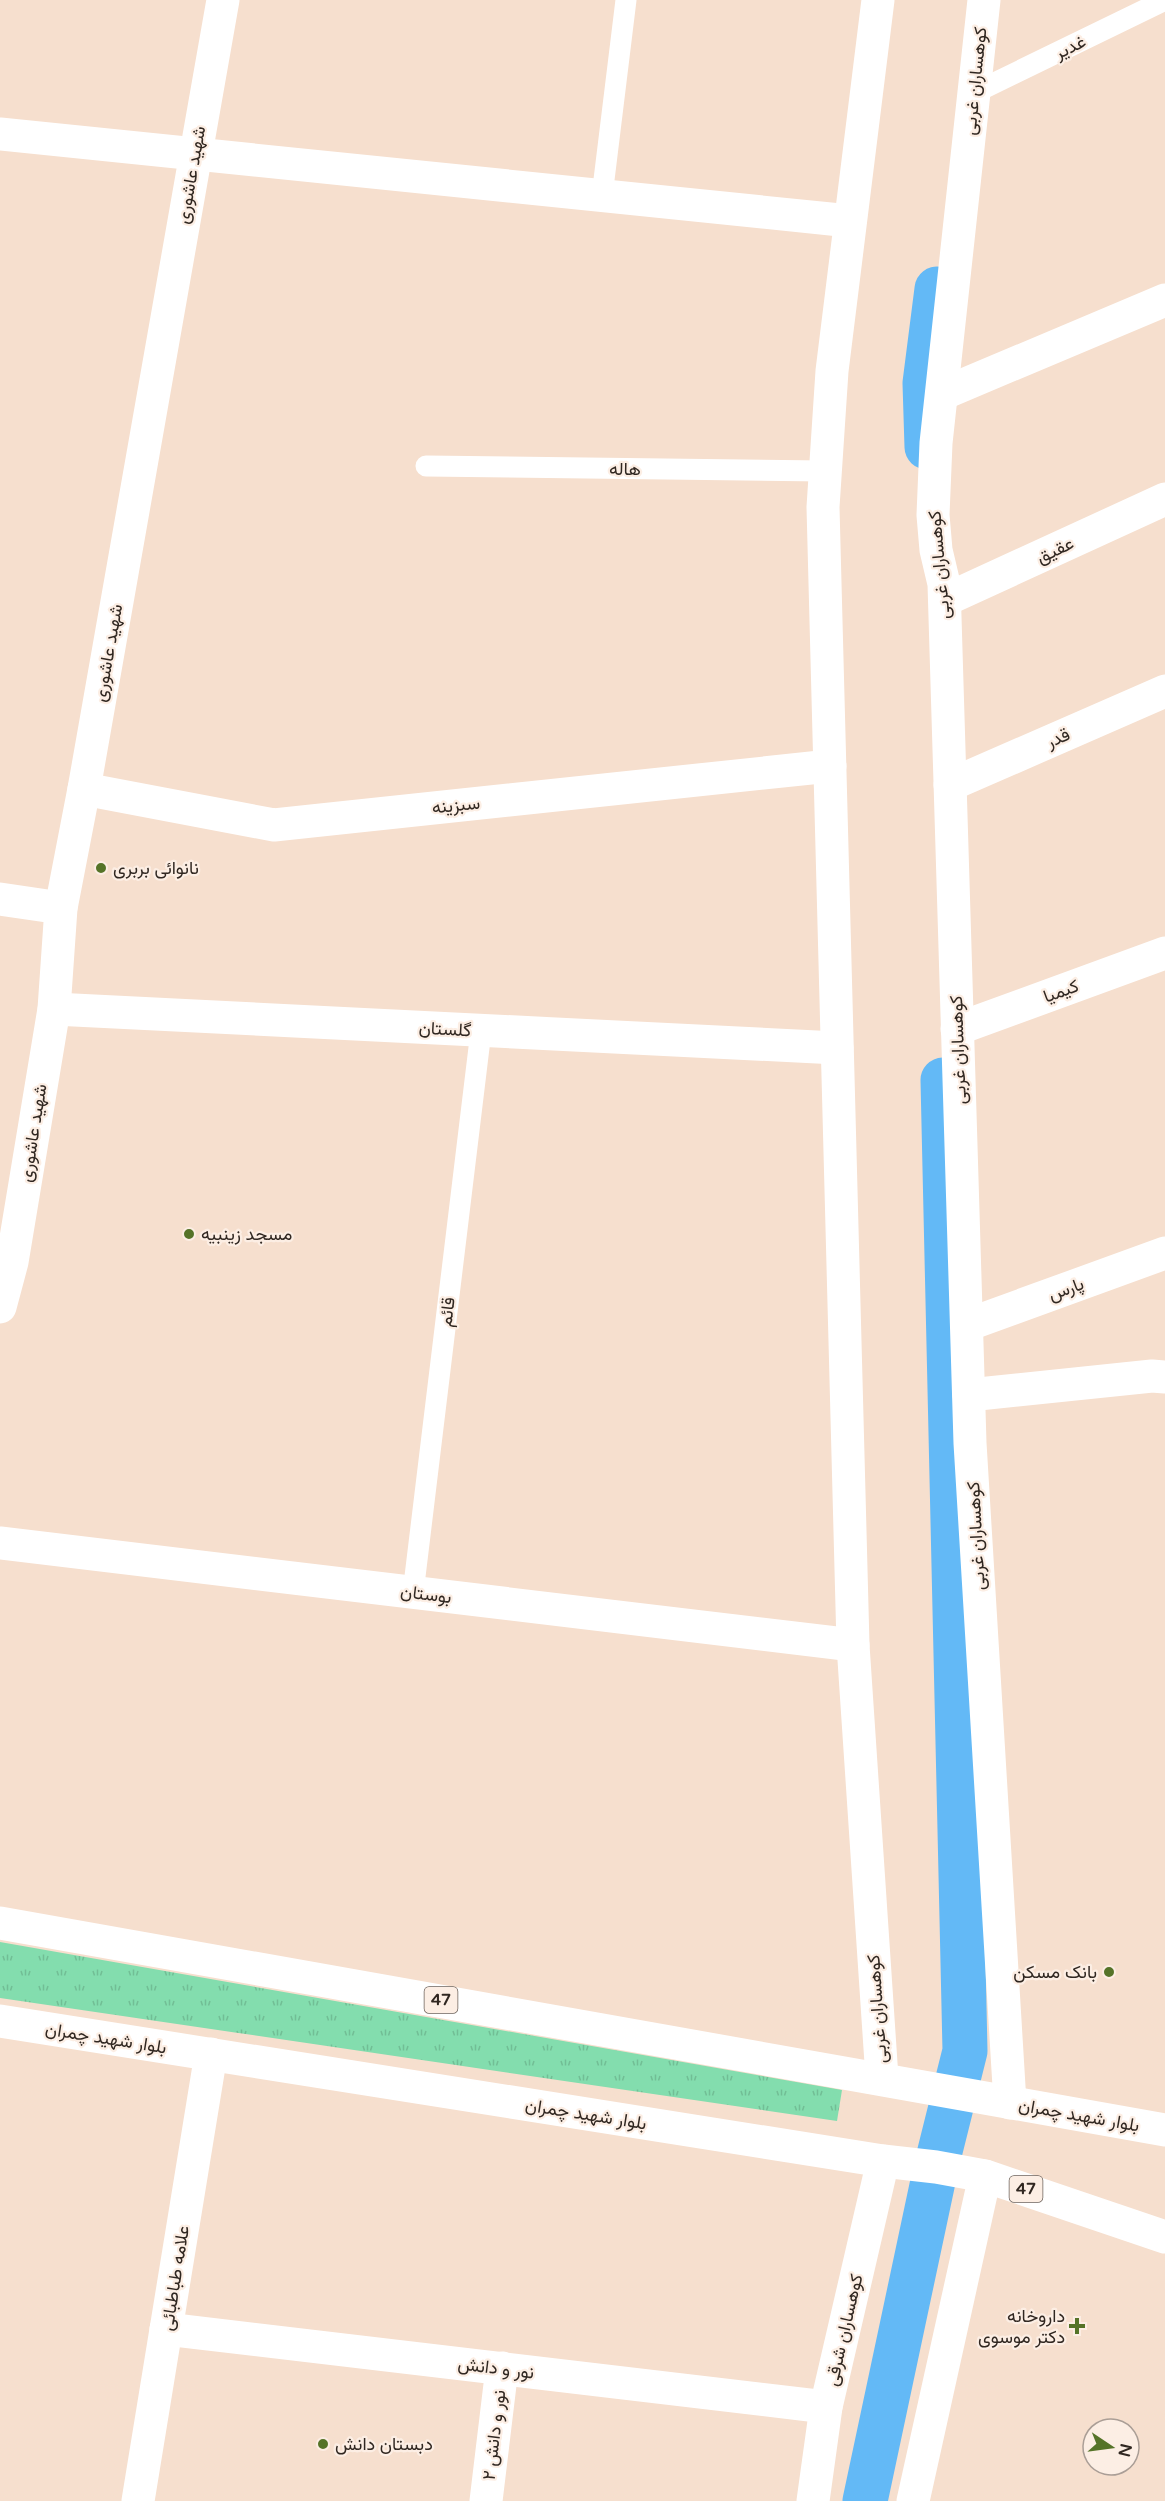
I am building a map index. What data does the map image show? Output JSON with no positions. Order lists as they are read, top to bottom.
{
  "streets": {
    "street": [
      "کوهساران غربی",
      "شهید عاشوری",
      "عقیق",
      "قدر",
      "سبزینه",
      "کیمیا",
      "گلستان",
      "پارس",
      "بوستان",
      "47",
      "بلوار شهید چمران",
      "علامه طباطبائی",
      "کوهساران شرقی",
      "نور و دانش",
      "نور و دانش ۲"
    ],
    "lane": ["غدیر", "هاله", "قائم"]
  },
  "crossings": [
    ["غدیر", "کوهساران غربی"],
    ["کوهساران غربی", "هاله"],
    ["کوهساران غربی", "عقیق"],
    ["کوهساران غربی", "قدر"],
    ["کوهساران غربی", "سبزینه"],
    ["کوهساران غربی", "کیمیا"],
    ["کوهساران غربی", "گلستان"],
    ["کوهساران غربی", "پارس"],
    ["کوهساران غربی", "بوستان"],
    ["کوهساران غربی", "بلوار شهید چمران"],
    ["شهید عاشوری", "سبزینه"],
    ["شهید عاشوری", "گلستان"],
    ["گلستان", "قائم"],
    ["قائم", "بوستان"],
    ["بلوار شهید چمران", "علامه طباطبائی"],
    ["بلوار شهید چمران", "کوهساران شرقی"],
    ["علامه طباطبائی", "نور و دانش"],
    ["کوهساران شرقی", "نور و دانش"],
    ["نور و دانش", "نور و دانش ۲"]
  ],
  "places": {
    "other": [
      "نانوائی بربری",
      "مسجد زینبیه",
      "بانک مسکن",
      "دبستان دانش"
    ],
    "health": ["داروخانه دکتر موسوی"]
  },
  "north": "right"
}
